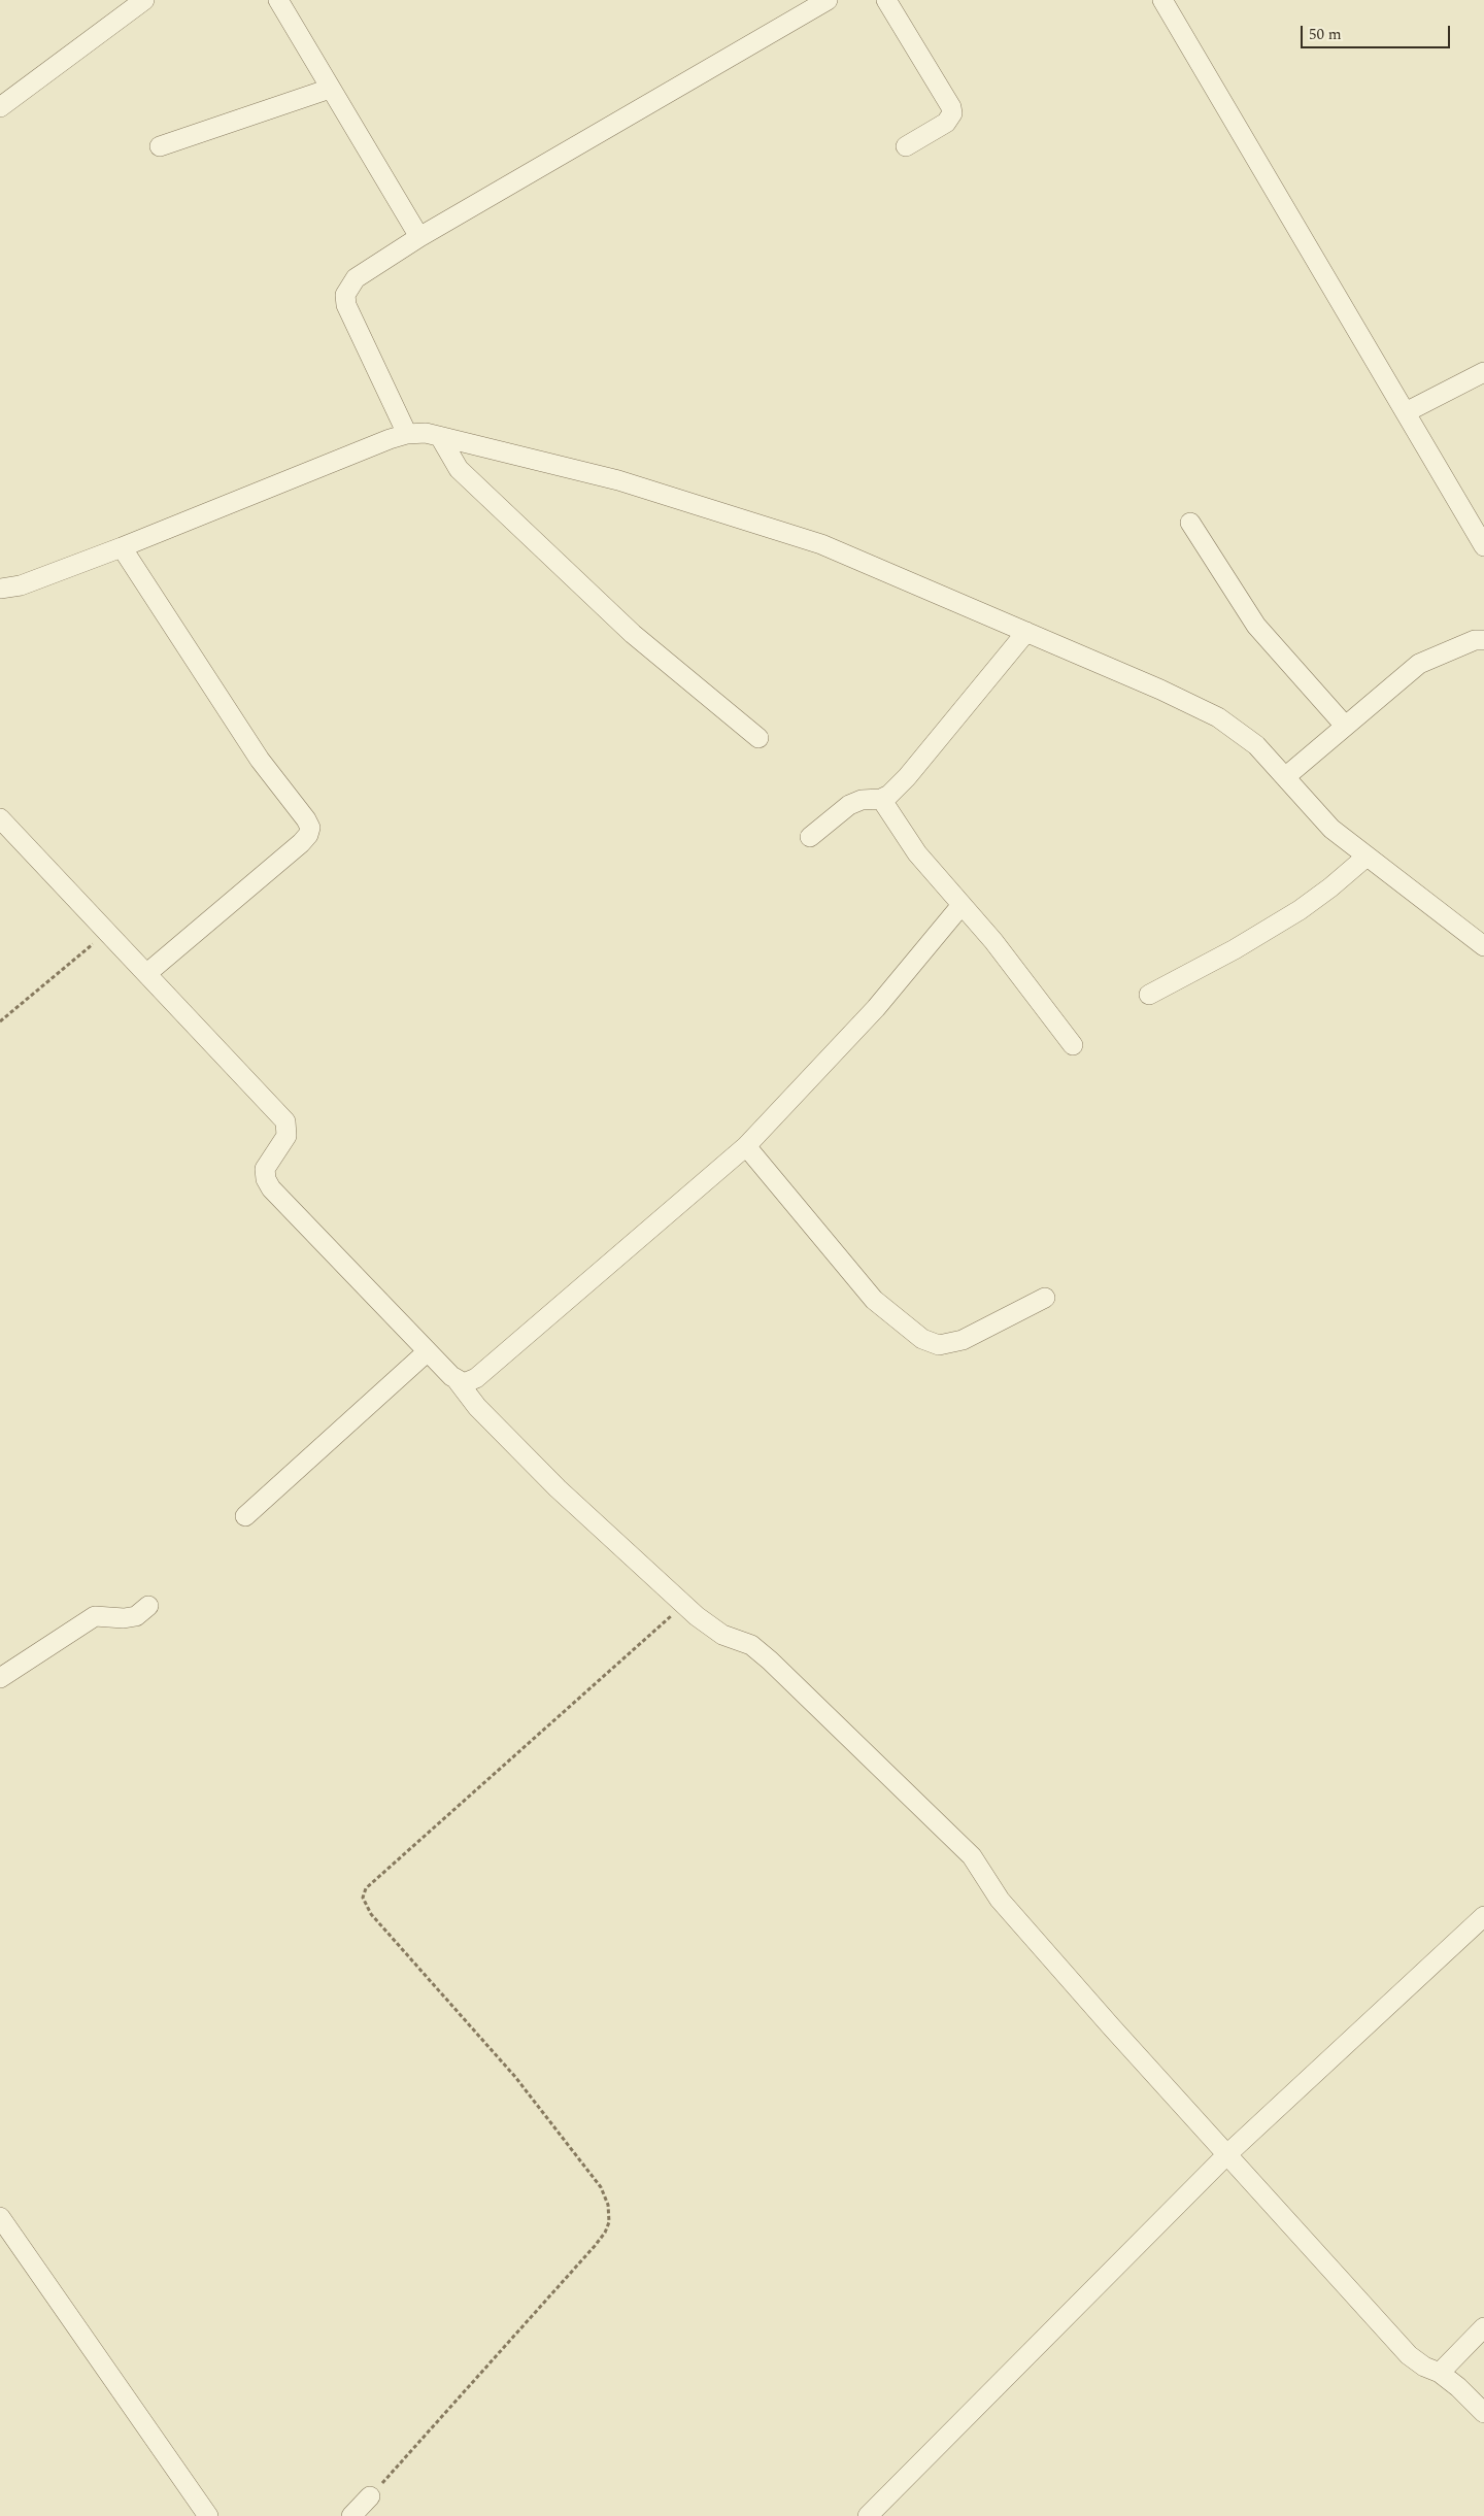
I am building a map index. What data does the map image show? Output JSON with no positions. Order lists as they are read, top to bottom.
{
  "scale_bar": "50 m"
}
